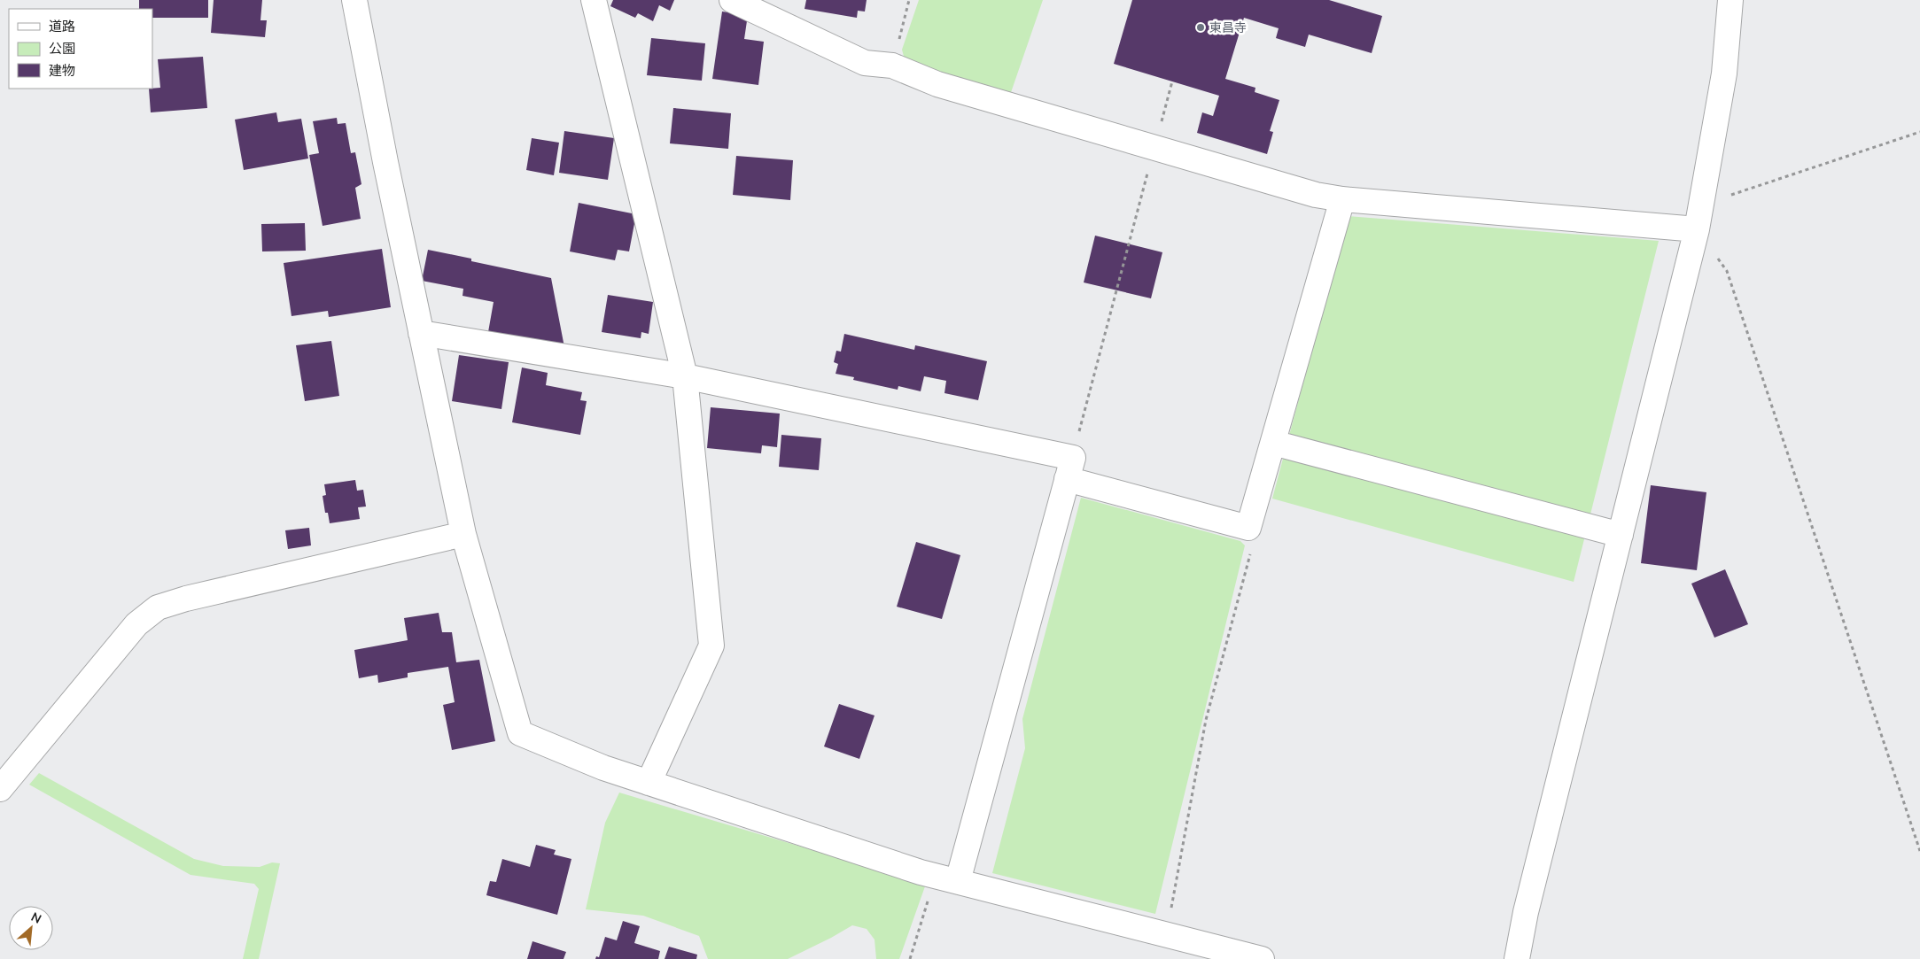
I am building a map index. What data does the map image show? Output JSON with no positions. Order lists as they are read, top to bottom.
{
  "places": ["東昌寺"],
  "legend": ["道路", "公園", "建物"],
  "north": "top right"
}
